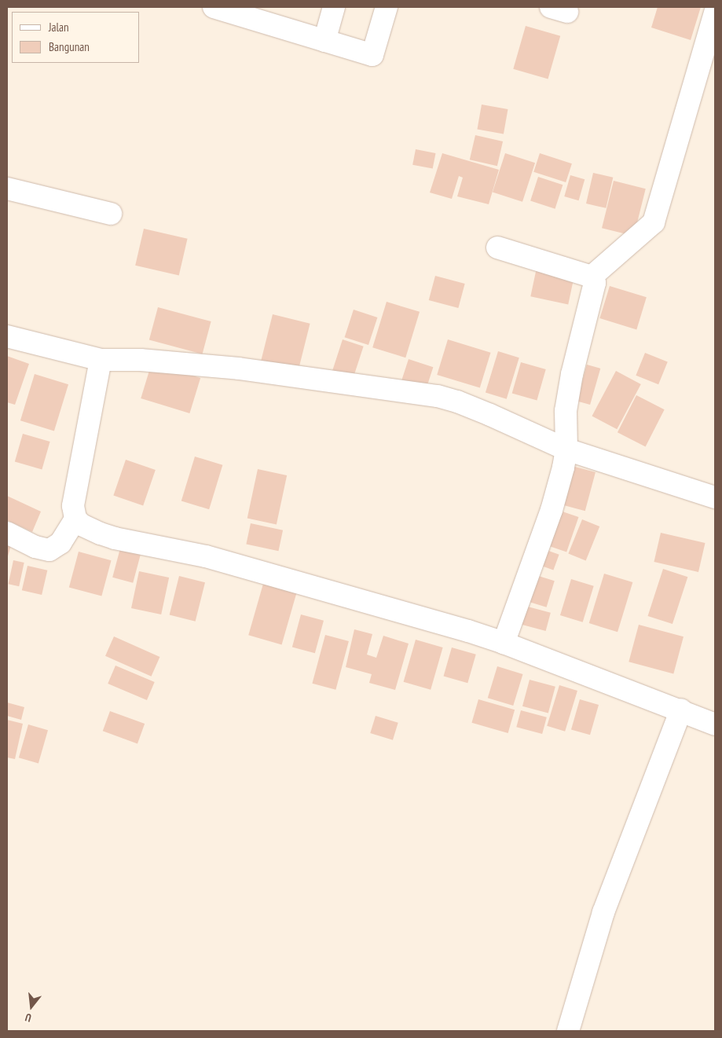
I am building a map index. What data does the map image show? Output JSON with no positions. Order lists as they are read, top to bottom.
{
  "legend": ["Jalan", "Bangunan"],
  "north": "bottom"
}
